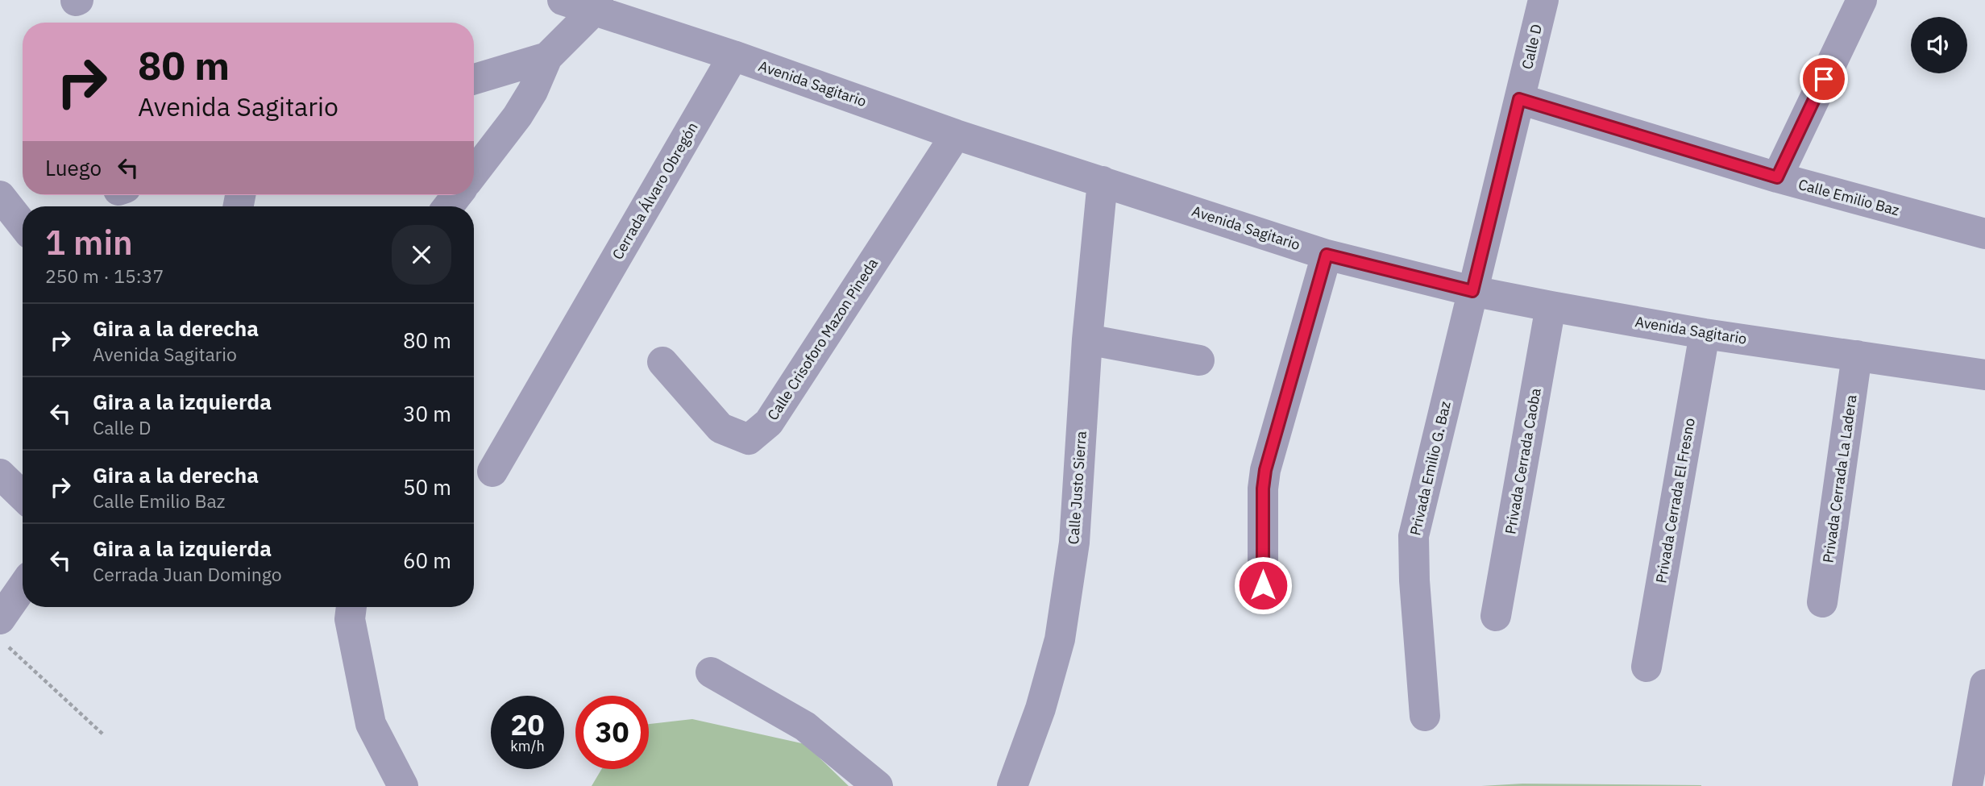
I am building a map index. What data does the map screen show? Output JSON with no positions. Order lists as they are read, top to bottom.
{
  "streets": {
    "street": [
      "Calle D",
      "Avenida Sagitario",
      "Cerrada Álvaro Obregón",
      "Calle Emilio Baz",
      "Calle Crisoforo Mazon Pineda",
      "Privada Cerrada Caoba",
      "Privada Emilio G. Baz",
      "Privada Cerrada La Ladera",
      "Calle Justo Sierra",
      "Privada Cerrada El Fresno"
    ]
  },
  "crossings": [
    ["Calle D", "Avenida Sagitario"],
    ["Calle D", "Calle Emilio Baz"],
    ["Calle D", "Privada Emilio G. Baz"],
    ["Avenida Sagitario", "Cerrada Álvaro Obregón"],
    ["Avenida Sagitario", "Calle Crisoforo Mazon Pineda"],
    ["Avenida Sagitario", "Privada Cerrada Caoba"],
    ["Avenida Sagitario", "Privada Emilio G. Baz"],
    ["Avenida Sagitario", "Privada Cerrada La Ladera"],
    ["Avenida Sagitario", "Calle Justo Sierra"],
    ["Avenida Sagitario", "Privada Cerrada El Fresno"]
  ],
  "page": {
    "turn": ["80 m", "Avenida Sagitario"],
    "then": "Luego",
    "heading": ["1 min", "250 m · 15:37"],
    "list": [
      {
        "name": "Gira a la derecha",
        "note": "Avenida Sagitario",
        "value": "80 m"
      },
      {
        "name": "Gira a la izquierda",
        "note": "Calle D",
        "value": "30 m"
      },
      {
        "name": "Gira a la derecha",
        "note": "Calle Emilio Baz",
        "value": "50 m"
      },
      {
        "name": "Gira a la izquierda",
        "note": "Cerrada Juan Domingo",
        "value": "60 m"
      }
    ],
    "speed": "20 km/h",
    "limit": "30"
  }
}
